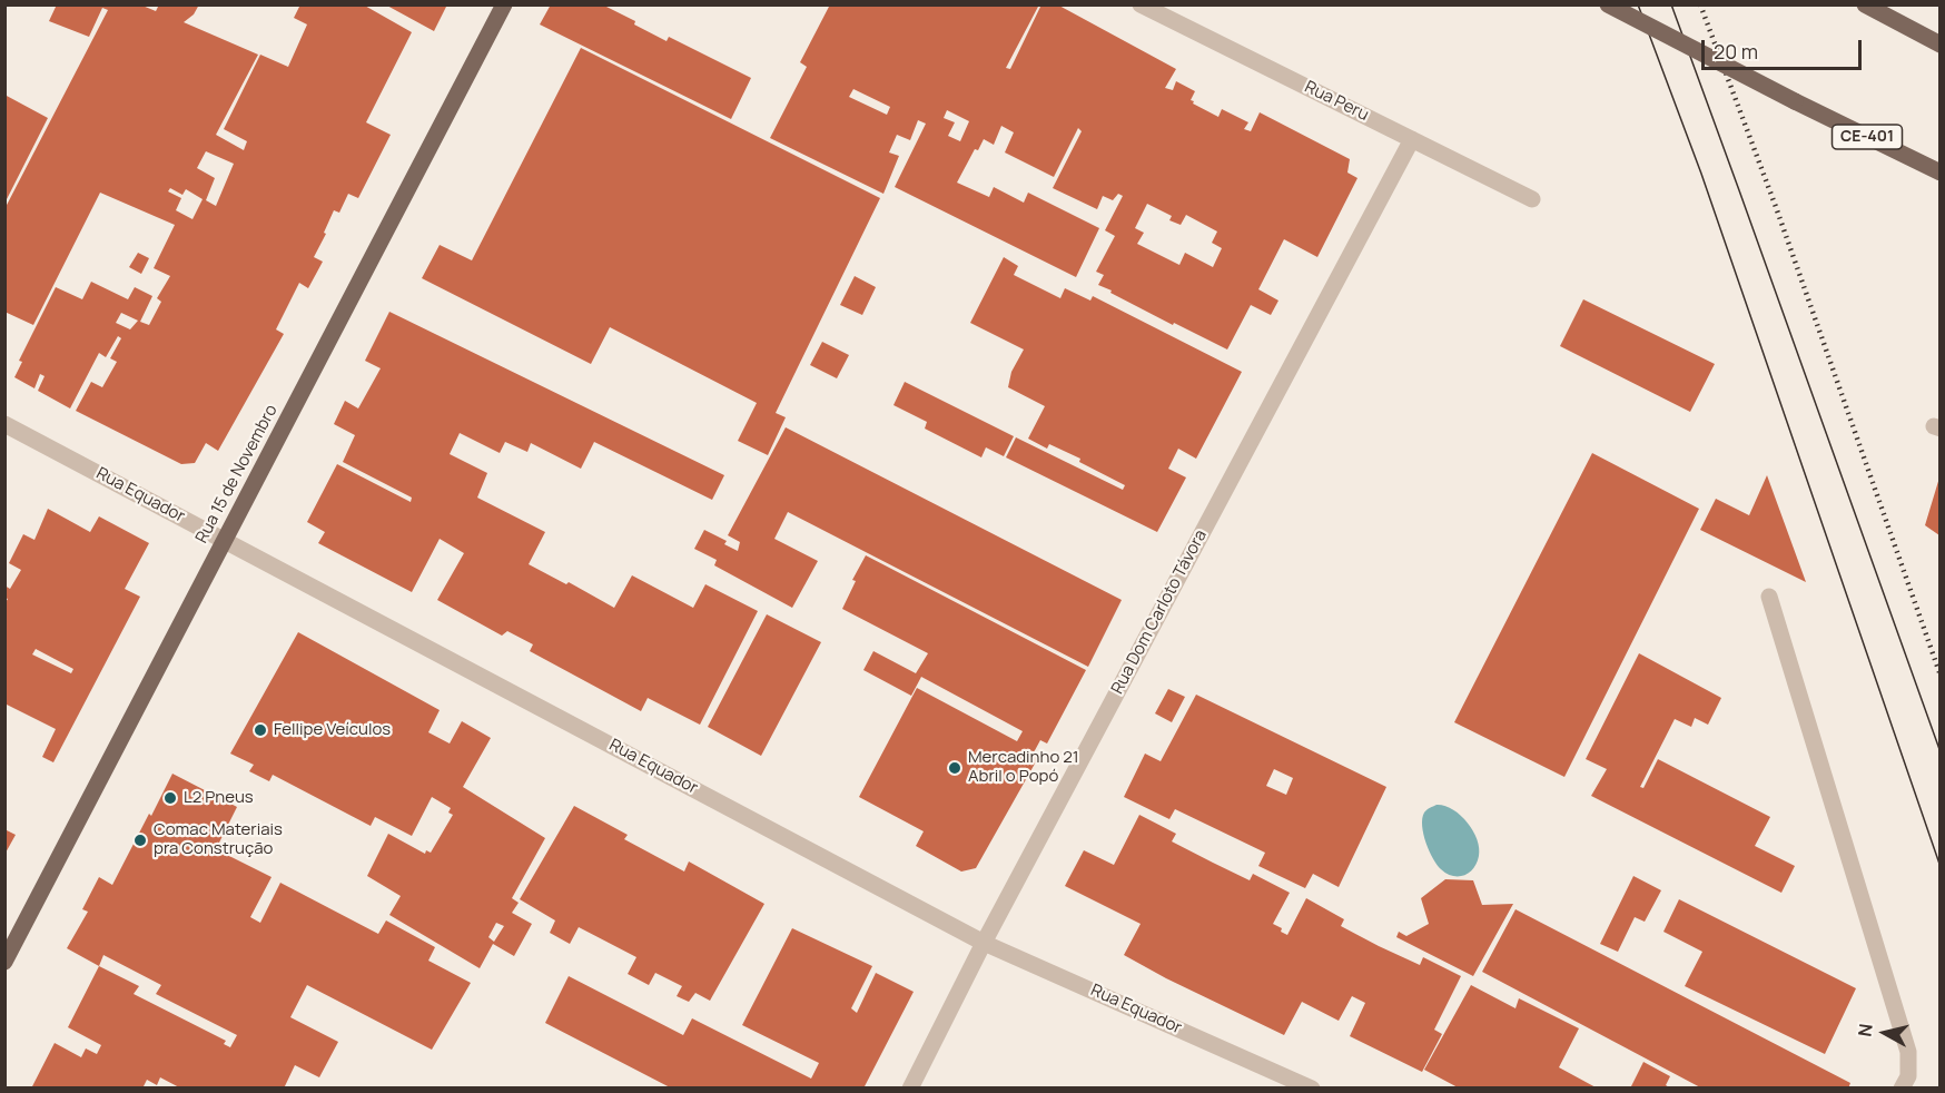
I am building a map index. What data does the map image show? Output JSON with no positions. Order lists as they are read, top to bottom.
{
  "streets": {
    "main road": ["CE-401", "Rua 15 de Novembro"],
    "street": ["Rua Peru", "Rua Equador", "Rua Dom Carloto Távora"]
  },
  "crossings": [
    ["Rua Peru", "Rua Dom Carloto Távora"],
    ["Rua 15 de Novembro", "Rua Equador"],
    ["Rua Equador", "Rua Dom Carloto Távora"]
  ],
  "places": [
    "Fellipe Veículos",
    "Mercadinho 21 Abril o Popó",
    "L2 Pneus",
    "Comac Materiais pra Construção"
  ],
  "scale_bar": "20 m",
  "north": "left"
}
